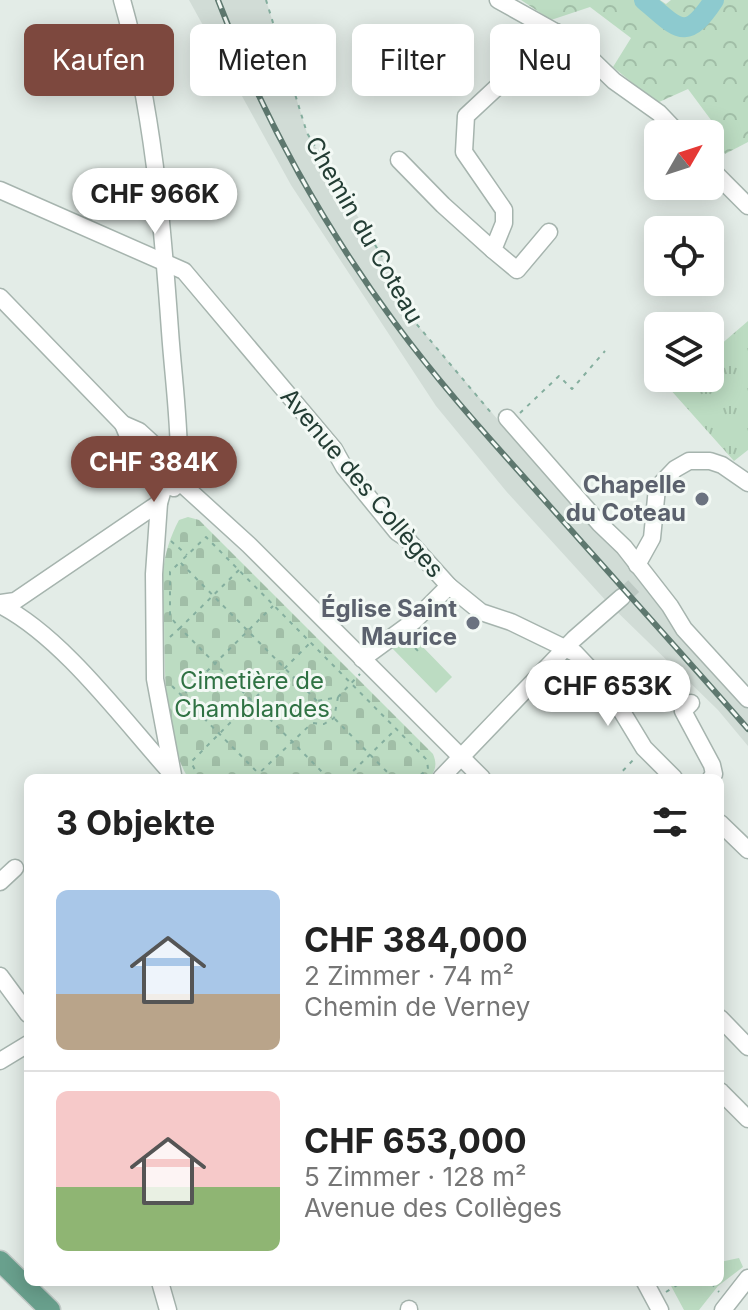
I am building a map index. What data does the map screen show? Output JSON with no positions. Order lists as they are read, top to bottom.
{
  "streets": {
    "street": ["Avenue des Collèges"],
    "path": ["Chemin du Coteau"]
  },
  "parks": ["Cimetière de Chamblandes"],
  "places": ["Chapelle du Coteau", "Église Saint Maurice"],
  "north": "top right",
  "page": {
    "chip": [
      "Kaufen",
      "Mieten",
      "Filter",
      "Neu"
    ],
    "price": ["CHF 966K", "CHF 384K", "CHF 653K"],
    "heading": "3 Objekte",
    "list": [
      {
        "name": "CHF 384,000",
        "note": "2 Zimmer · 74 m² · Chemin de Verney"
      },
      {
        "name": "CHF 653,000",
        "note": "5 Zimmer · 128 m² · Avenue des Collèges"
      }
    ]
  }
}
